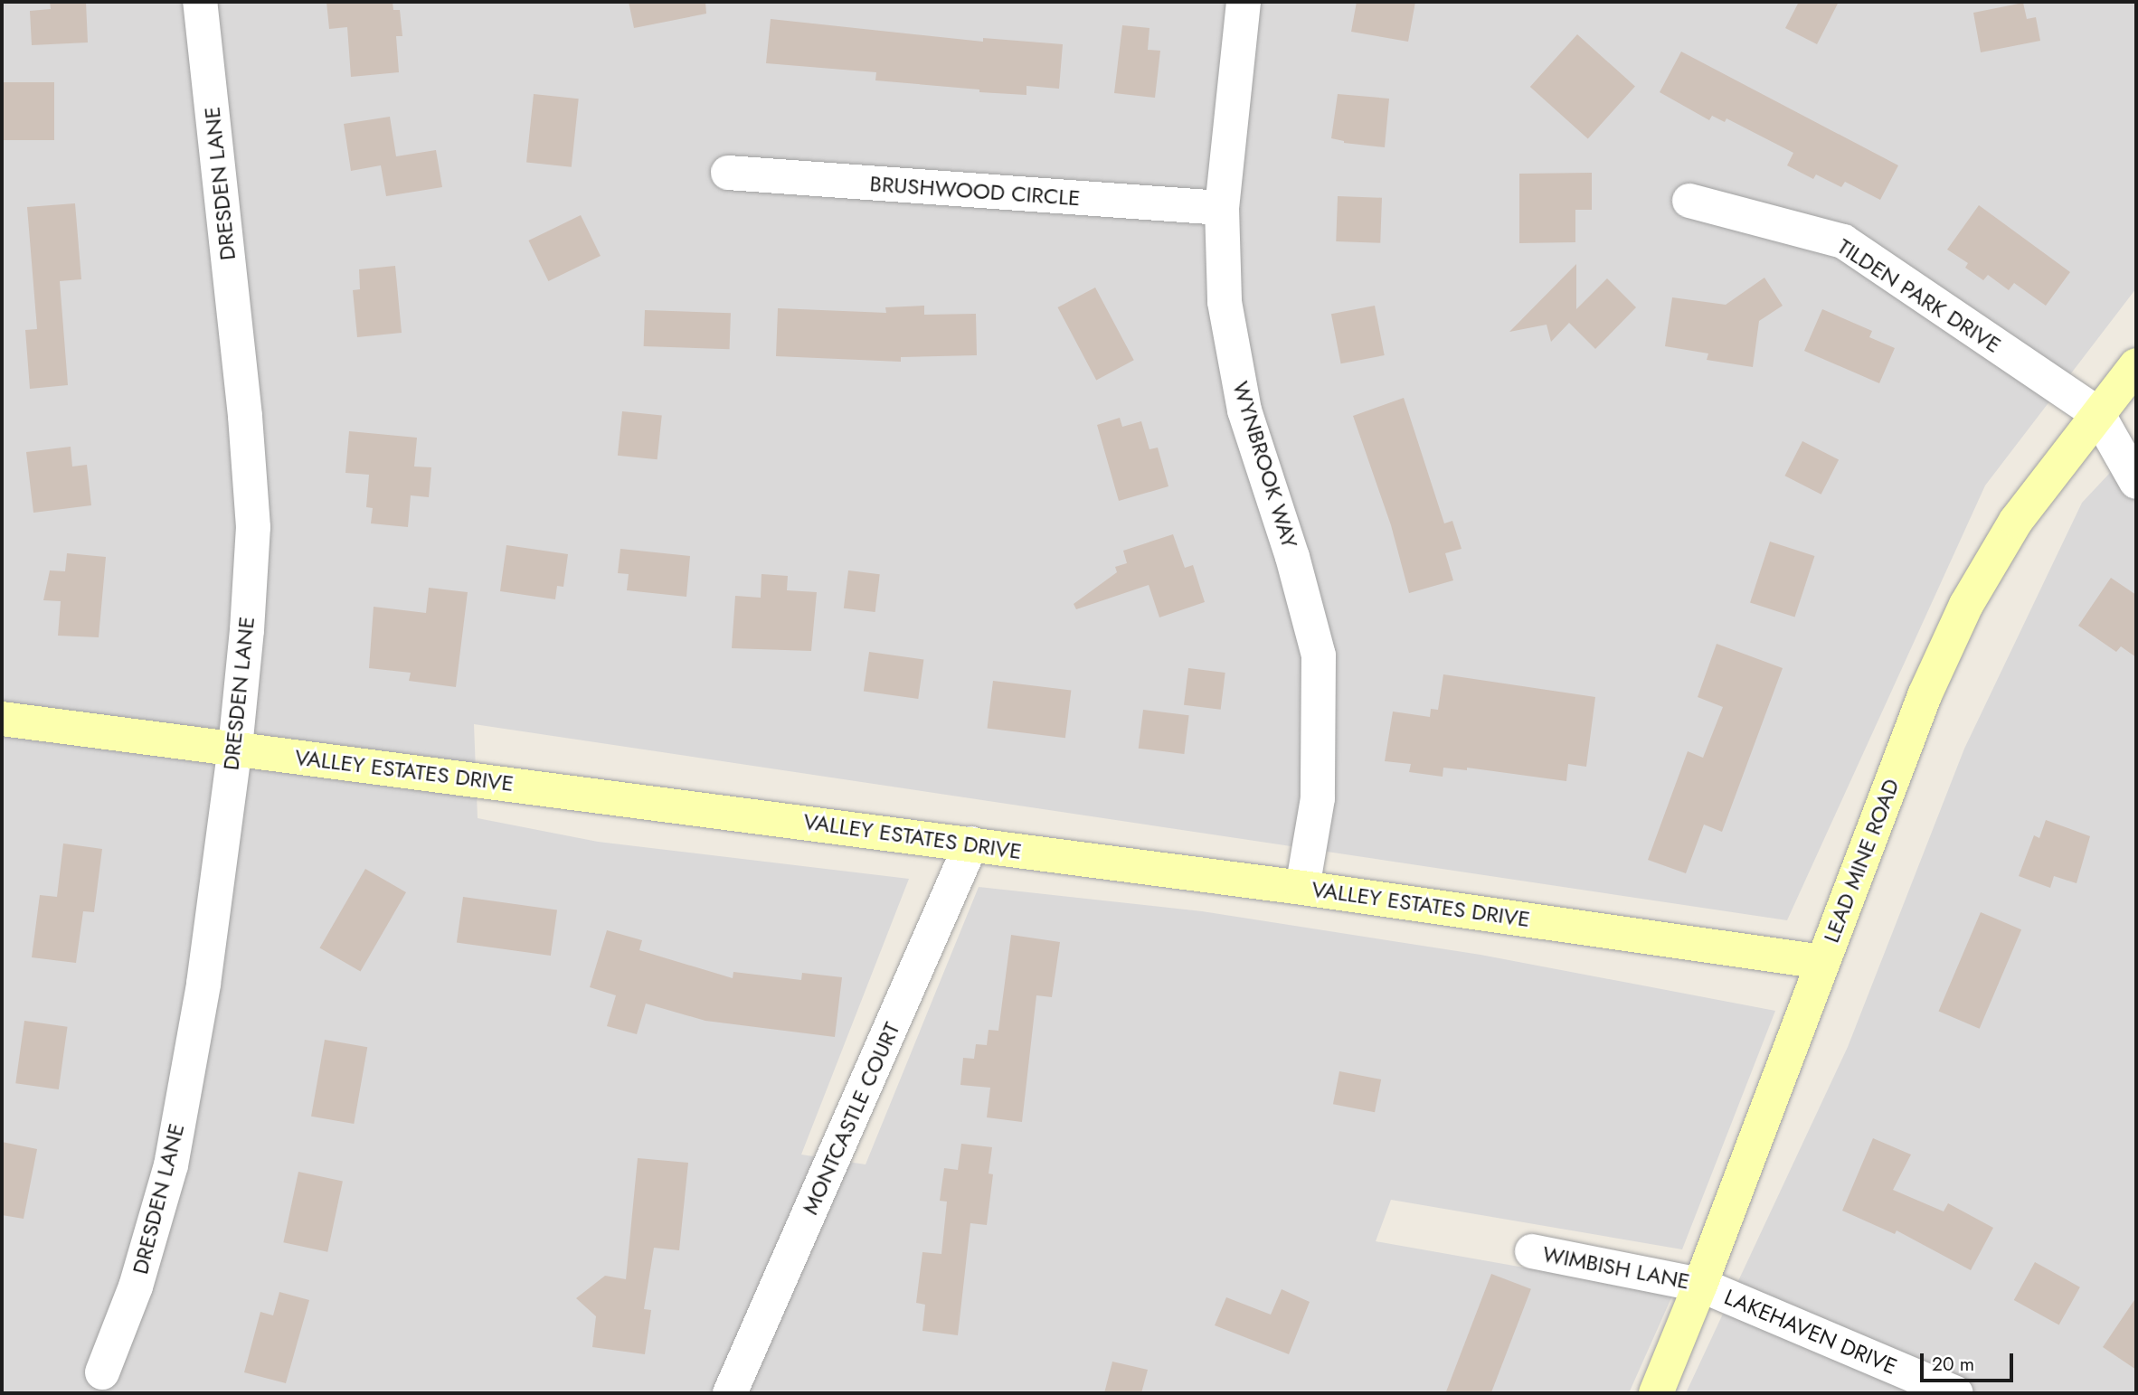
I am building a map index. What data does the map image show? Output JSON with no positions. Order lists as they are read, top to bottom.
{
  "streets": {
    "street": [
      "DRESDEN LANE",
      "BRUSHWOOD CIRCLE",
      "TILDEN PARK DRIVE",
      "WYNBROOK WAY",
      "VALLEY ESTATES DRIVE",
      "LEAD MINE ROAD",
      "MONTCASTLE COURT",
      "WIMBISH LANE",
      "LAKEHAVEN DRIVE"
    ]
  },
  "crossings": [
    ["DRESDEN LANE", "VALLEY ESTATES DRIVE"],
    ["BRUSHWOOD CIRCLE", "WYNBROOK WAY"],
    ["TILDEN PARK DRIVE", "LEAD MINE ROAD"],
    ["WYNBROOK WAY", "VALLEY ESTATES DRIVE"],
    ["VALLEY ESTATES DRIVE", "LEAD MINE ROAD"],
    ["VALLEY ESTATES DRIVE", "MONTCASTLE COURT"],
    ["LEAD MINE ROAD", "WIMBISH LANE"],
    ["LEAD MINE ROAD", "LAKEHAVEN DRIVE"],
    ["WIMBISH LANE", "LAKEHAVEN DRIVE"]
  ],
  "scale_bar": "20 m"
}
